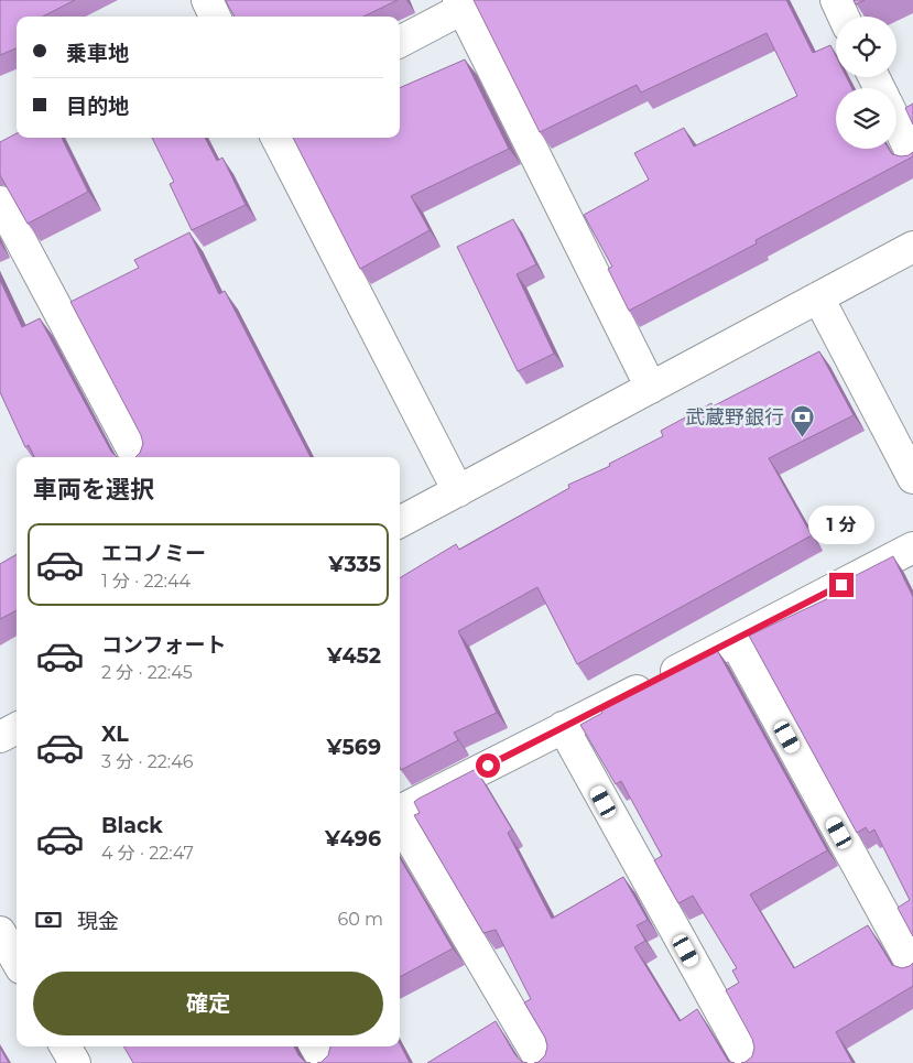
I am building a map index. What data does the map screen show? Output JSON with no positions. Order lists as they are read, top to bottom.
{
  "places": {
    "bank": ["武蔵野銀行"]
  },
  "page": {
    "banner": ["乗車地", "目的地"],
    "heading": "車両を選択",
    "bubble": "1 分",
    "list": [
      {
        "name": "エコノミー",
        "note": "1 分 · 22:44",
        "value": "¥335"
      },
      {
        "name": "コンフォート",
        "note": "2 分 · 22:45",
        "value": "¥452"
      },
      {
        "name": "XL",
        "note": "3 分 · 22:46",
        "value": "¥569"
      },
      {
        "name": "Black",
        "note": "4 分 · 22:47",
        "value": "¥496"
      }
    ],
    "pay": ["現金", "60 m"],
    "buttons": "確定"
  }
}
